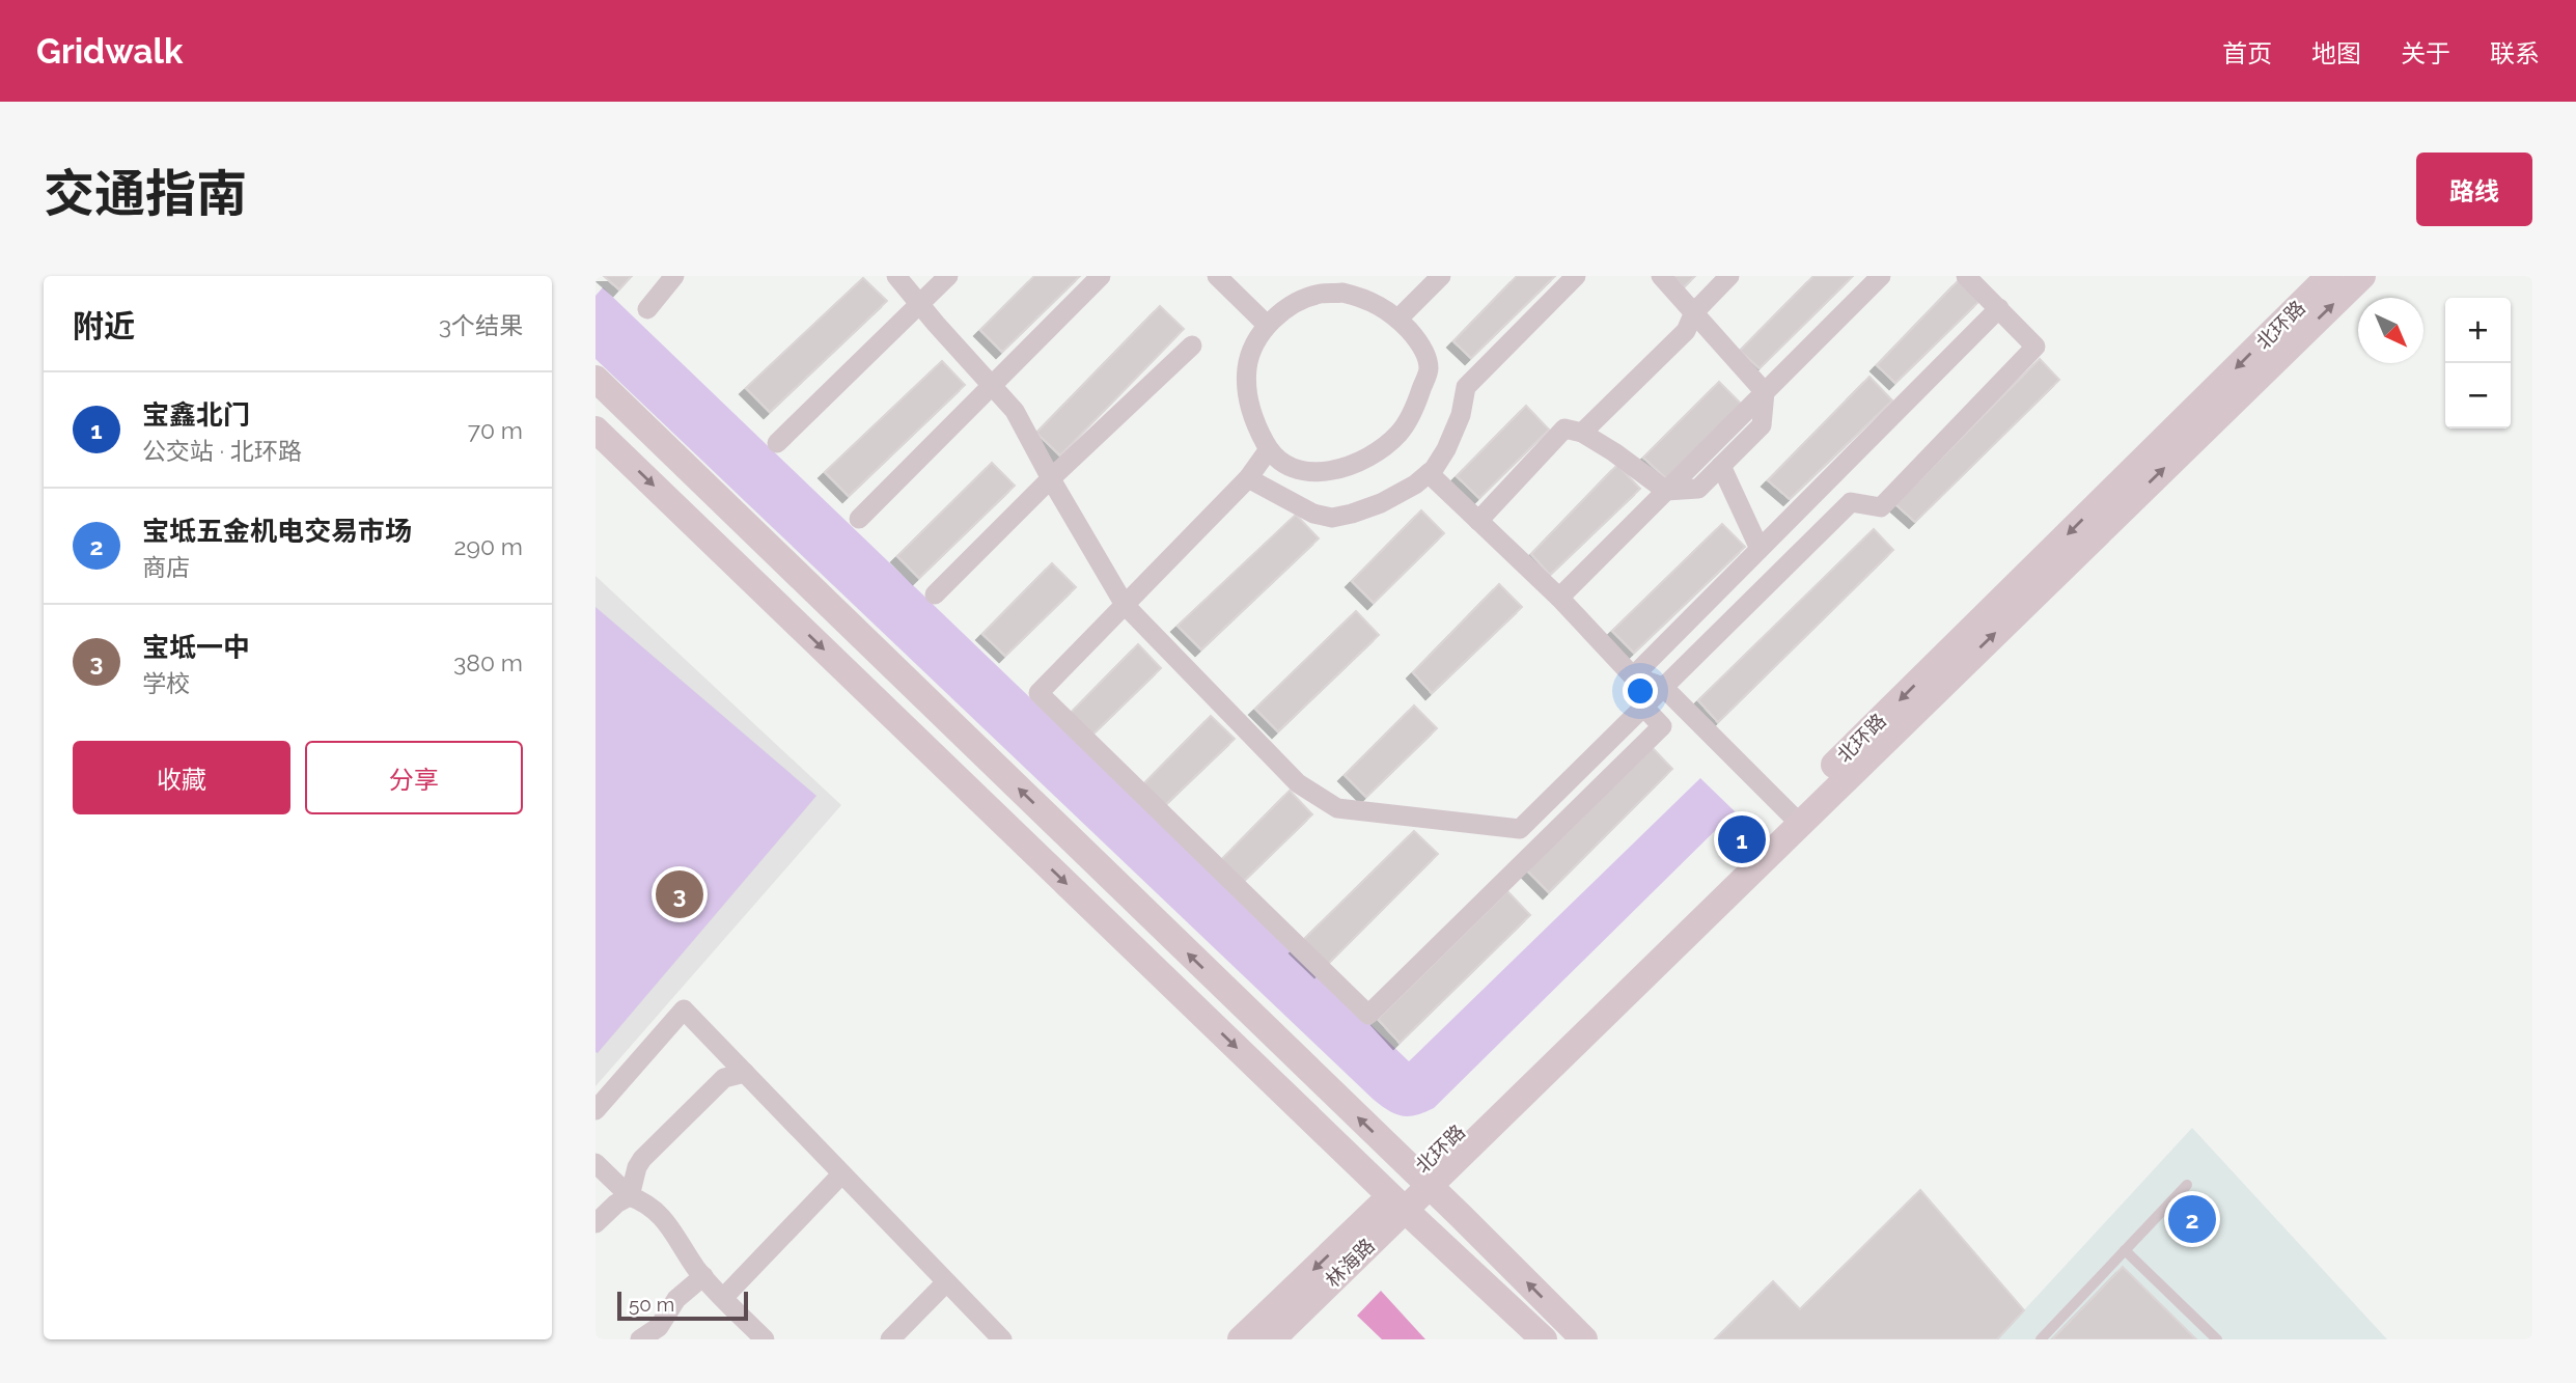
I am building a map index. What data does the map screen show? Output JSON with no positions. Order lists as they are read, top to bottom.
{
  "streets": {
    "main road": ["北环路", "林海路"]
  },
  "crossings": [
    ["北环路", "林海路"]
  ],
  "scale_bar": "50 m",
  "north": "bottom right",
  "page": {
    "header": "Gridwalk",
    "nav": [
      "首页",
      "地图",
      "关于",
      "联系"
    ],
    "title": "交通指南",
    "buttons": [
      "路线",
      ["收藏", "分享"]
    ],
    "heading": ["附近", "3个结果"],
    "map_buttons": ["+", "−"],
    "list": [
      {
        "mark": "1",
        "name": "宝鑫北门",
        "note": "公交站 · 北环路",
        "value": "70 m"
      },
      {
        "mark": "2",
        "name": "宝坻五金机电交易市场",
        "note": "商店",
        "value": "290 m"
      },
      {
        "mark": "3",
        "name": "宝坻一中",
        "note": "学校",
        "value": "380 m"
      }
    ],
    "pins": ["1", "3", "2"],
    "scale": "50 m"
  }
}
